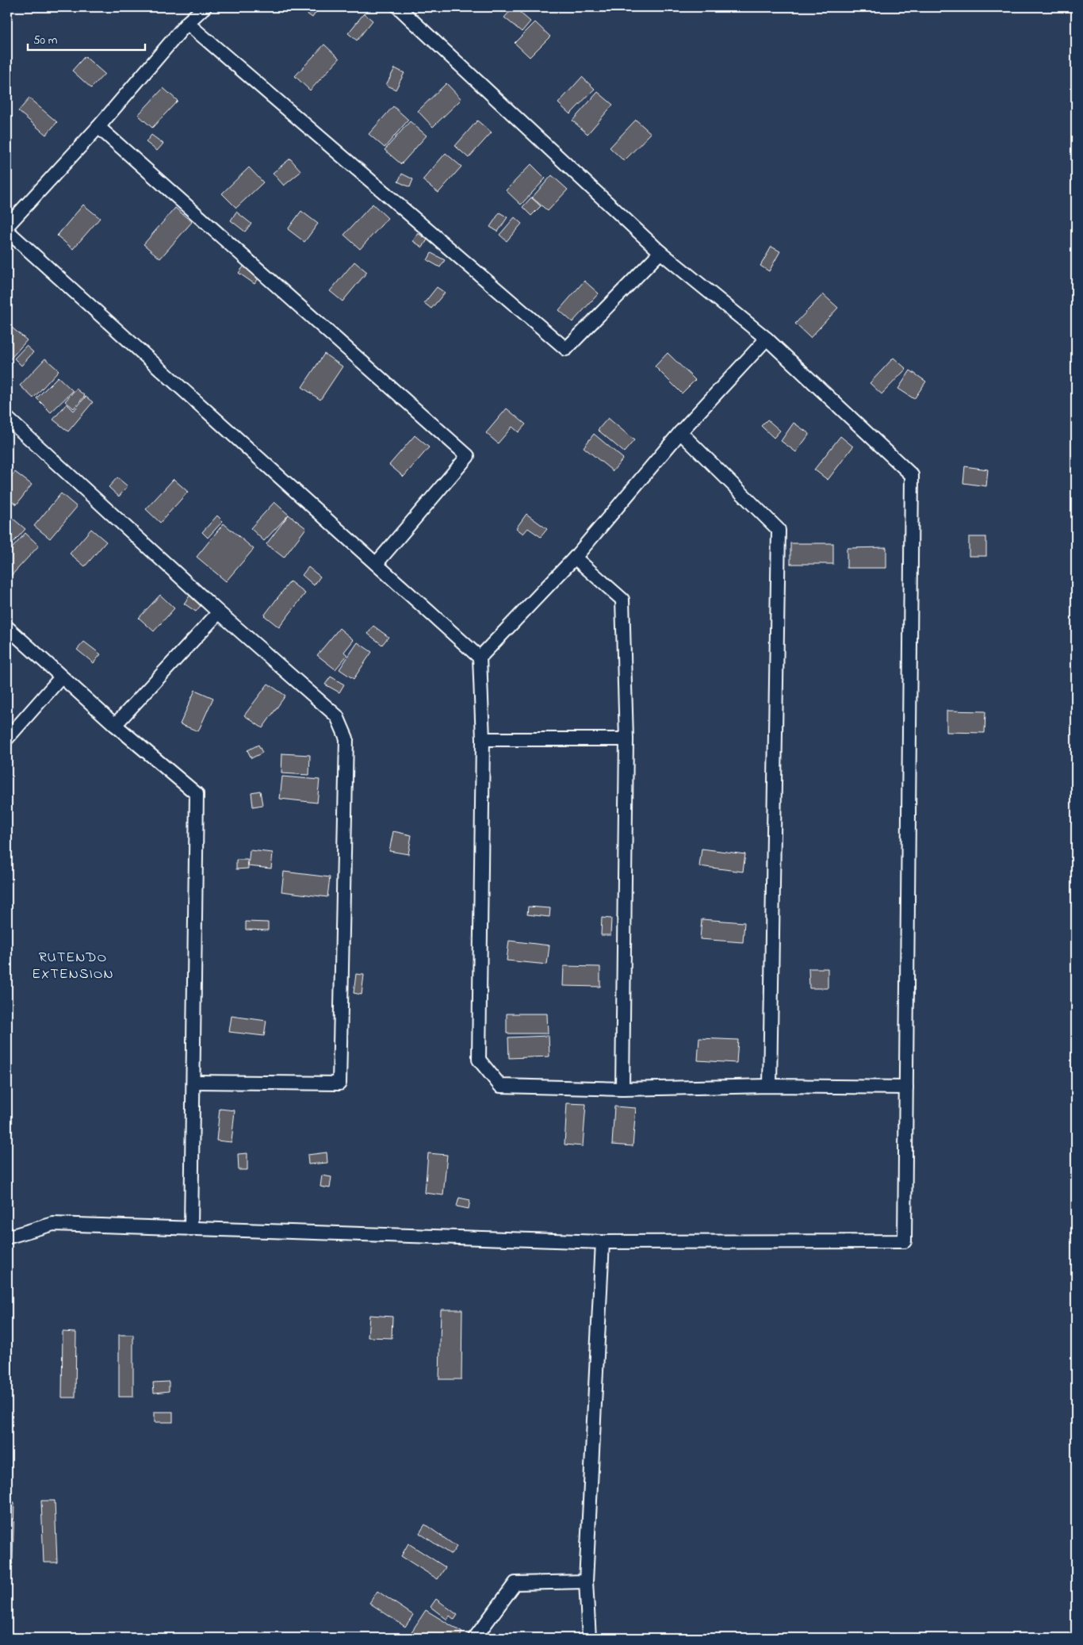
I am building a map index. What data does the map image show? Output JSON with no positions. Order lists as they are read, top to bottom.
{
  "districts": ["RUTENDO EXTENSION"],
  "scale_bar": "50 m"
}
